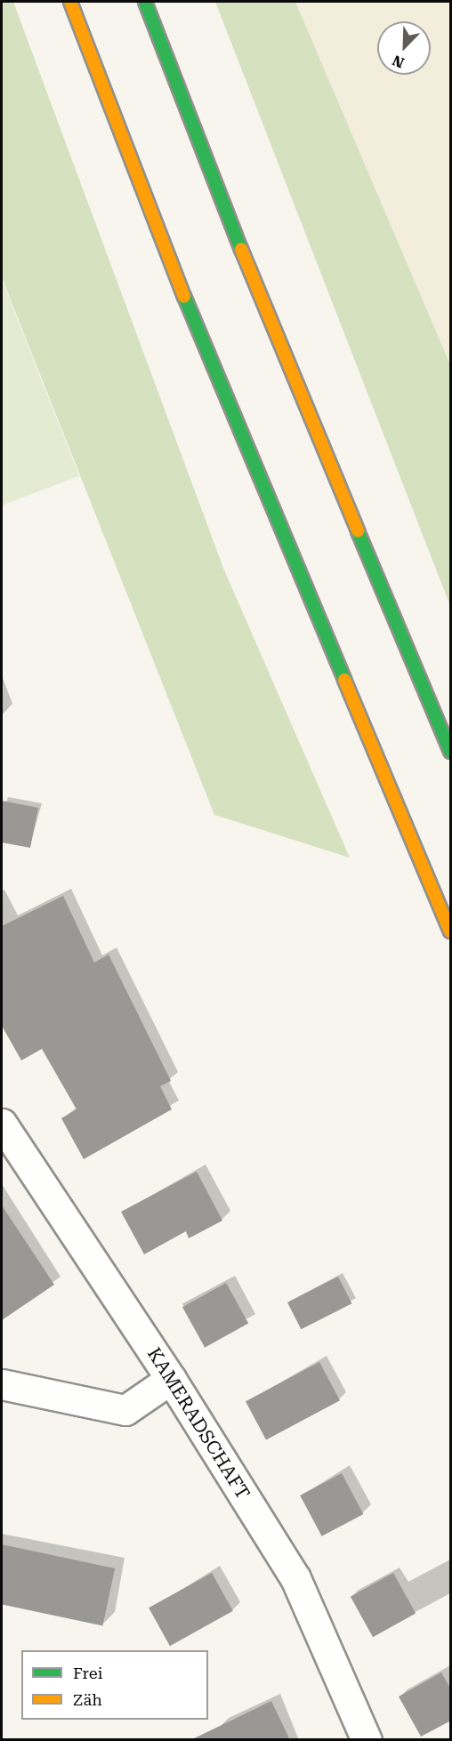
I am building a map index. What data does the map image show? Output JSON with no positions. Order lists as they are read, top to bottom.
{
  "streets": {
    "street": ["KAMERADSCHAFT"]
  },
  "legend": ["Frei", "Zäh"],
  "north": "bottom left"
}
